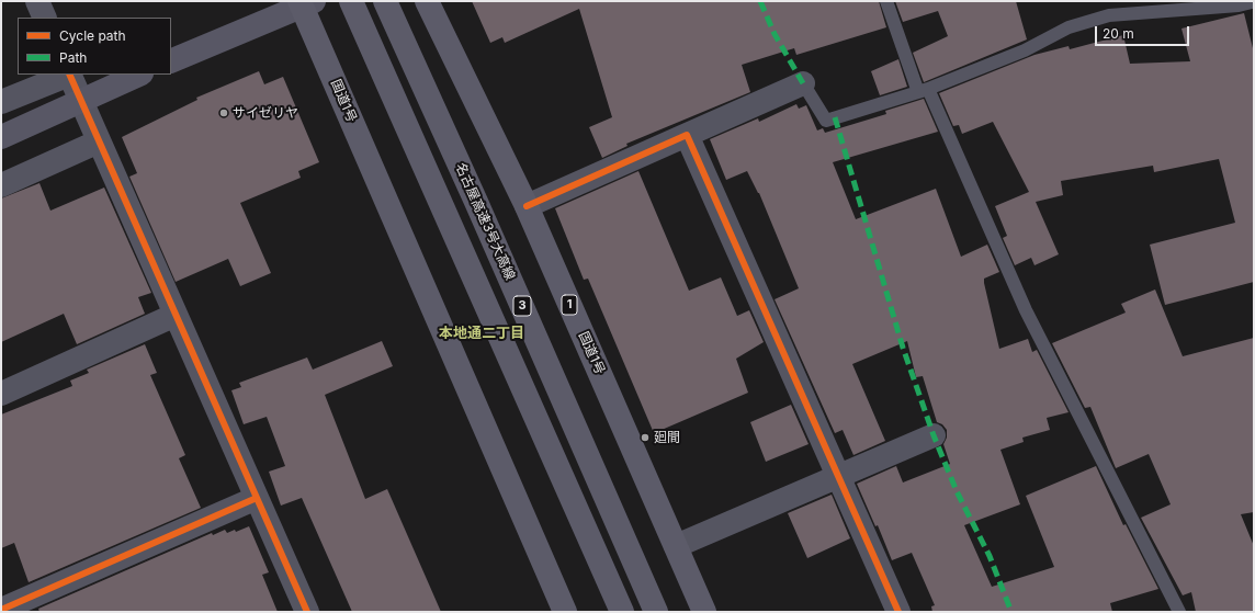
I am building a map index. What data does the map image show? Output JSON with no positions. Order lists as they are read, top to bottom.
{
  "streets": {
    "highway": [
      "国道1号",
      "名古屋高速3号大高線",
      "1",
      "3"
    ]
  },
  "districts": ["本地通二丁目"],
  "places": ["サイゼリヤ", "廻間"],
  "legend": ["Cycle path", "Path"],
  "scale_bar": "20 m"
}
